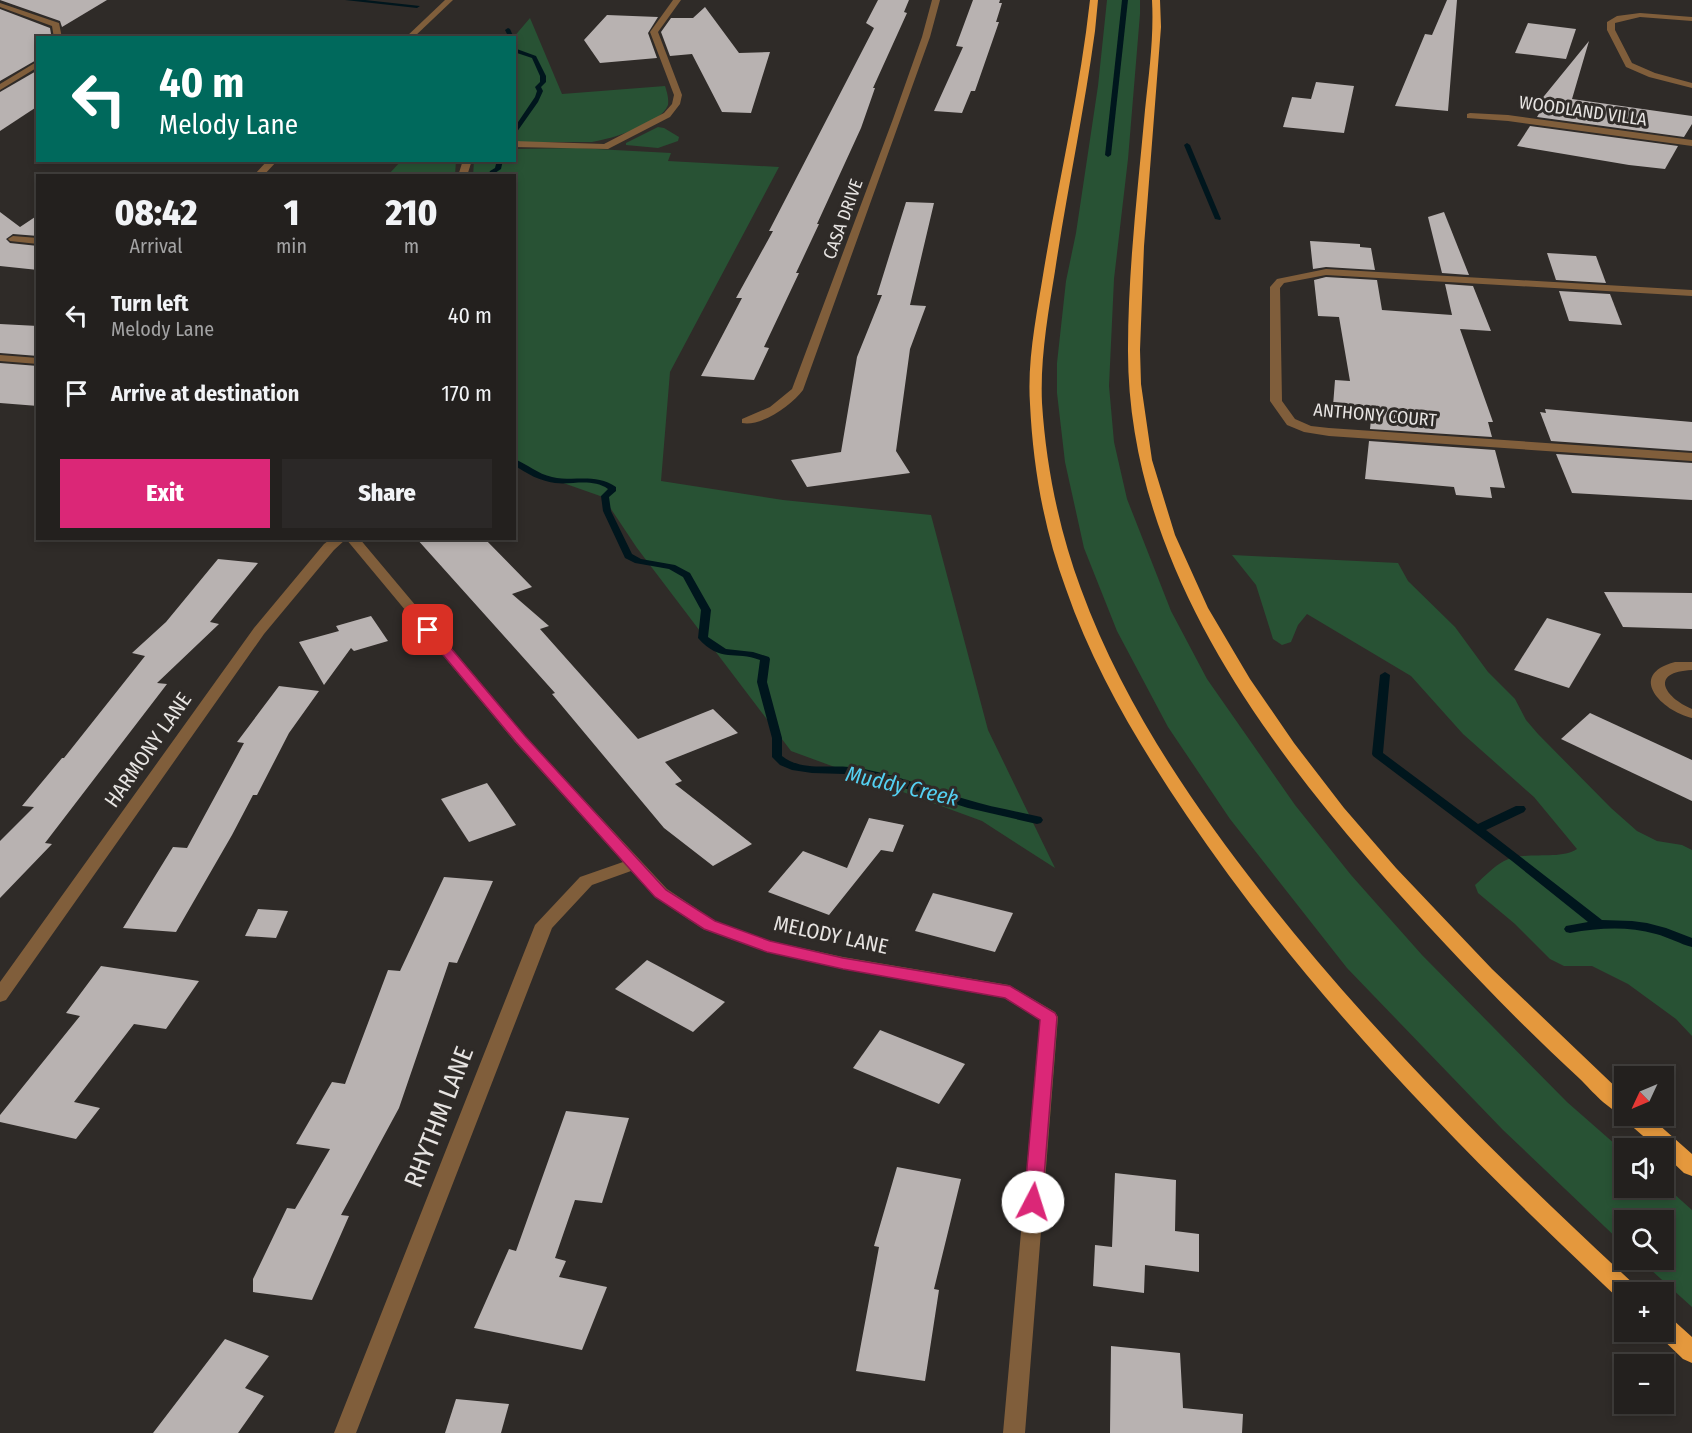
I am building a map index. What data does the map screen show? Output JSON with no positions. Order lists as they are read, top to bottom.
{
  "streets": {
    "street": [
      "WOODLAND VILLA",
      "CASA DRIVE",
      "ANTHONY COURT",
      "HARMONY LANE",
      "MELODY LANE",
      "RHYTHM LANE"
    ]
  },
  "crossings": [
    ["MELODY LANE", "RHYTHM LANE"]
  ],
  "water": ["Muddy Creek"],
  "north": "bottom left",
  "page": {
    "turn": ["40 m", "Melody Lane"],
    "eta": [
      "08:42",
      "Arrival",
      "1",
      "min",
      "210",
      "m"
    ],
    "list": [
      {
        "name": "Turn left",
        "note": "Melody Lane",
        "value": "40 m"
      },
      {
        "name": "Arrive at destination",
        "value": "170 m"
      }
    ],
    "buttons": ["Exit", "Share"],
    "map_buttons": ["+", "−"]
  }
}
